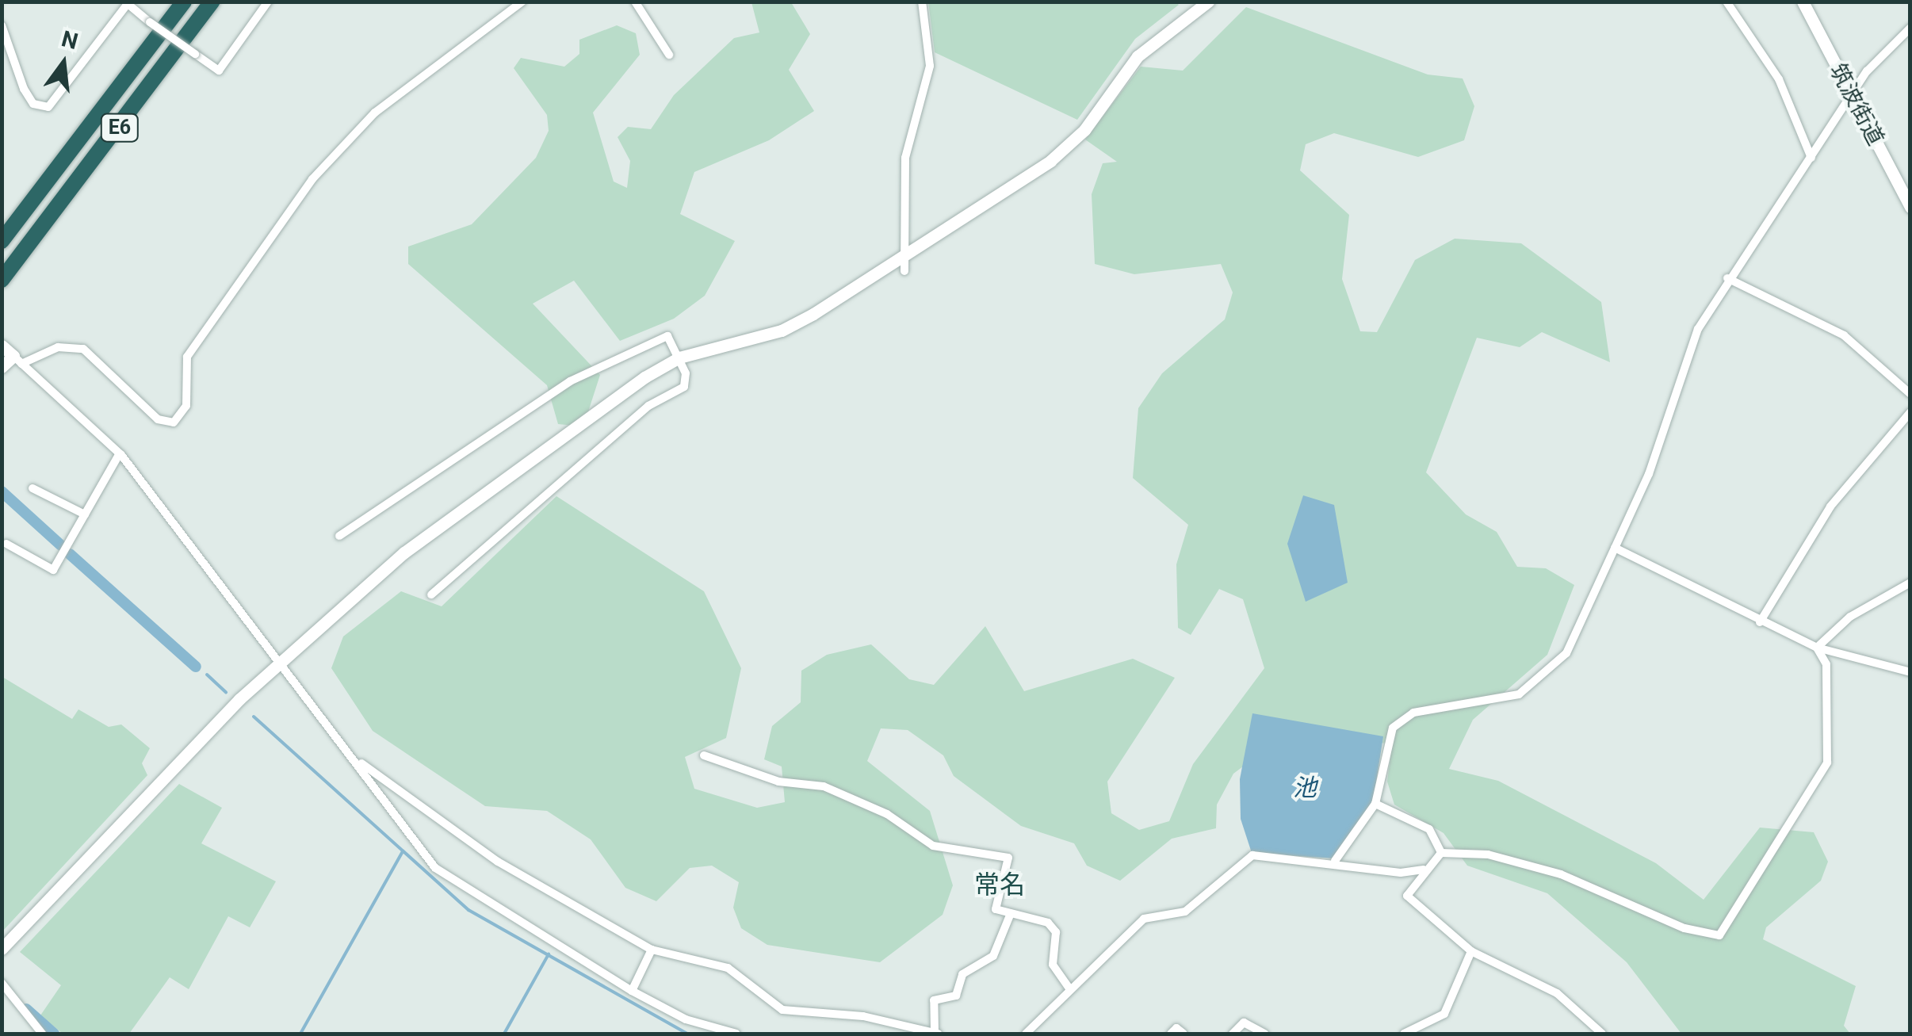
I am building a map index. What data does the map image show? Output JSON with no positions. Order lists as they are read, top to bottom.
{
  "streets": {
    "highway": ["E6"],
    "street": ["筑波街道"]
  },
  "districts": ["常名"],
  "water": ["池"],
  "north": "top"
}
